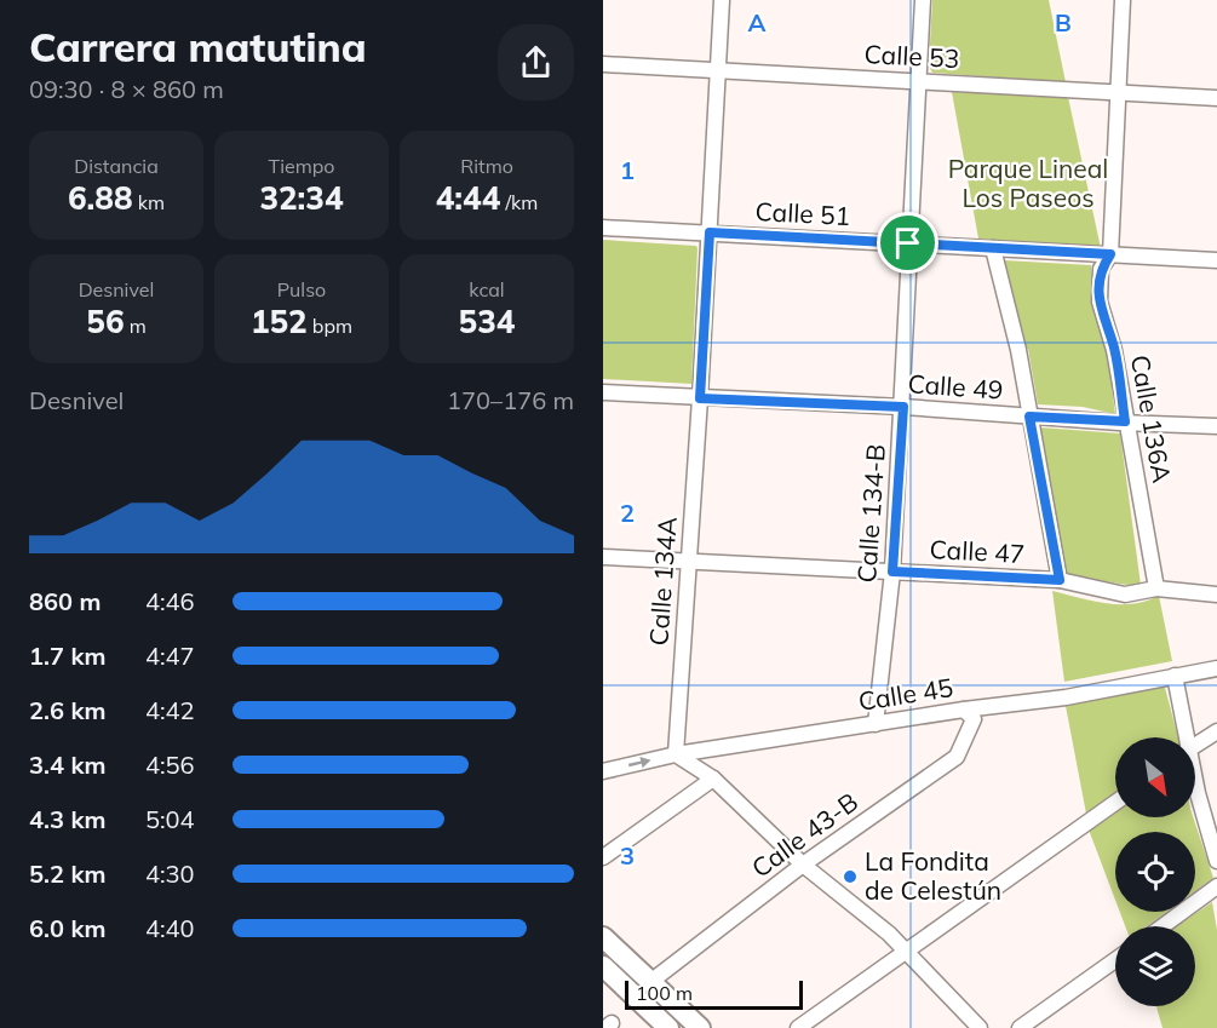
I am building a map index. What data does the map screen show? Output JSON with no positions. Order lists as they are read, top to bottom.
{
  "streets": {
    "street": [
      "Calle 53",
      "Calle 51",
      "Calle 49",
      "Calle 136A",
      "Calle 134-B",
      "Calle 47",
      "Calle 134A",
      "Calle 45",
      "Calle 43-B"
    ]
  },
  "crossings": [
    ["Calle 53", "Calle 136A"],
    ["Calle 53", "Calle 134-B"],
    ["Calle 53", "Calle 134A"],
    ["Calle 51", "Calle 136A"],
    ["Calle 51", "Calle 134-B"],
    ["Calle 51", "Calle 134A"],
    ["Calle 49", "Calle 136A"],
    ["Calle 49", "Calle 134-B"],
    ["Calle 49", "Calle 134A"],
    ["Calle 136A", "Calle 47"],
    ["Calle 134-B", "Calle 47"],
    ["Calle 134-B", "Calle 45"],
    ["Calle 47", "Calle 134A"],
    ["Calle 134A", "Calle 45"],
    ["Calle 45", "Calle 43-B"]
  ],
  "parks": ["Parque Lineal Los Paseos"],
  "places": ["La Fondita de Celestún"],
  "scale_bar": "100 m",
  "north": "bottom right",
  "page": {
    "heading": ["Carrera matutina", "09:30 · 8 × 860 m"],
    "stats": [
      ["Distancia", "6.88 km"],
      ["Tiempo", "32:34"],
      ["Ritmo", "4:44 /km"],
      ["Desnivel", "56 m"],
      ["Pulso", "152 bpm"],
      ["kcal", "534"]
    ],
    "chart": ["Desnivel", "170–176 m"],
    "list": [
      {
        "name": "860 m",
        "note": "4:46"
      },
      {
        "name": "1.7 km",
        "note": "4:47"
      },
      {
        "name": "2.6 km",
        "note": "4:42"
      },
      {
        "name": "3.4 km",
        "note": "4:56"
      },
      {
        "name": "4.3 km",
        "note": "5:04"
      },
      {
        "name": "5.2 km",
        "note": "4:30"
      },
      {
        "name": "6.0 km",
        "note": "4:40"
      }
    ],
    "scale": "100 m"
  },
  "grid": {
    "columns": ["A", "B"],
    "rows": ["1", "2", "3"]
  }
}
